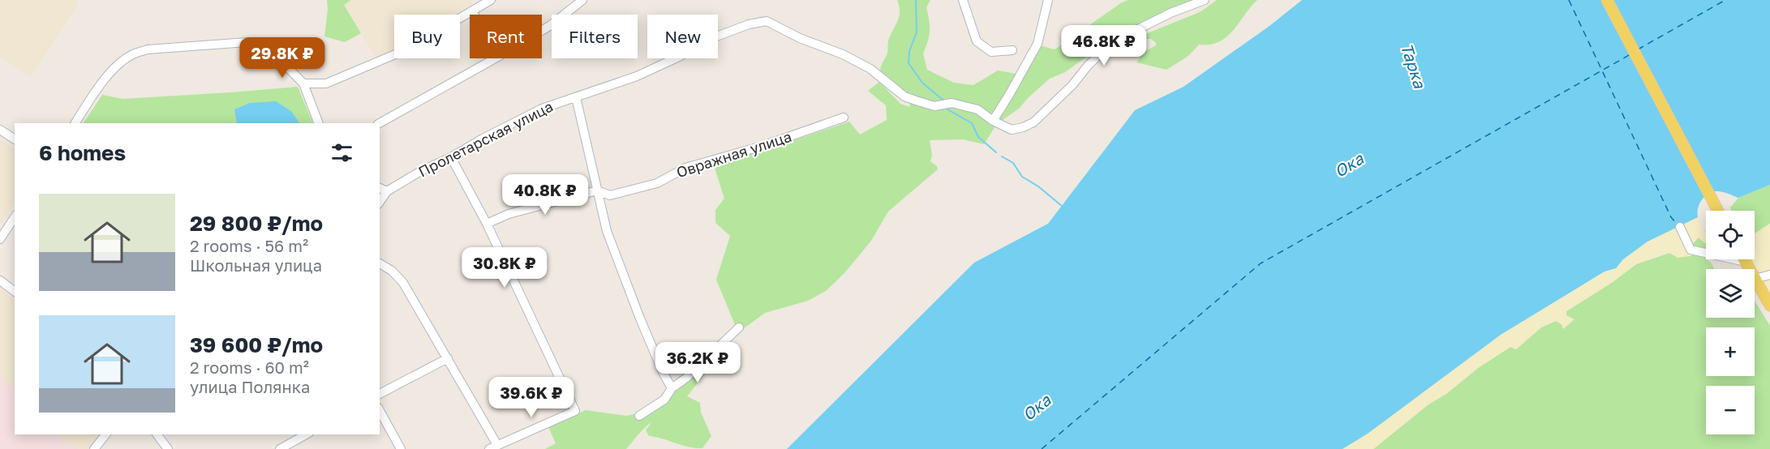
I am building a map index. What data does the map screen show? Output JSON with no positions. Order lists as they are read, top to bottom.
{
  "streets": {
    "street": ["Пролетарская улица", "Овражная улица"]
  },
  "water": ["Тарка", "Ока"],
  "page": {
    "chip": [
      "Buy",
      "Rent",
      "Filters",
      "New"
    ],
    "price": [
      "46.8K ₽",
      "29.8K ₽",
      "40.8K ₽",
      "30.8K ₽",
      "36.2K ₽",
      "39.6K ₽"
    ],
    "heading": "6 homes",
    "list": [
      {
        "name": "29 800 ₽/mo",
        "note": "2 rooms · 56 m² · Школьная улица"
      },
      {
        "name": "39 600 ₽/mo",
        "note": "2 rooms · 60 m² · улица Полянка"
      }
    ],
    "map_buttons": ["+", "−"]
  }
}
